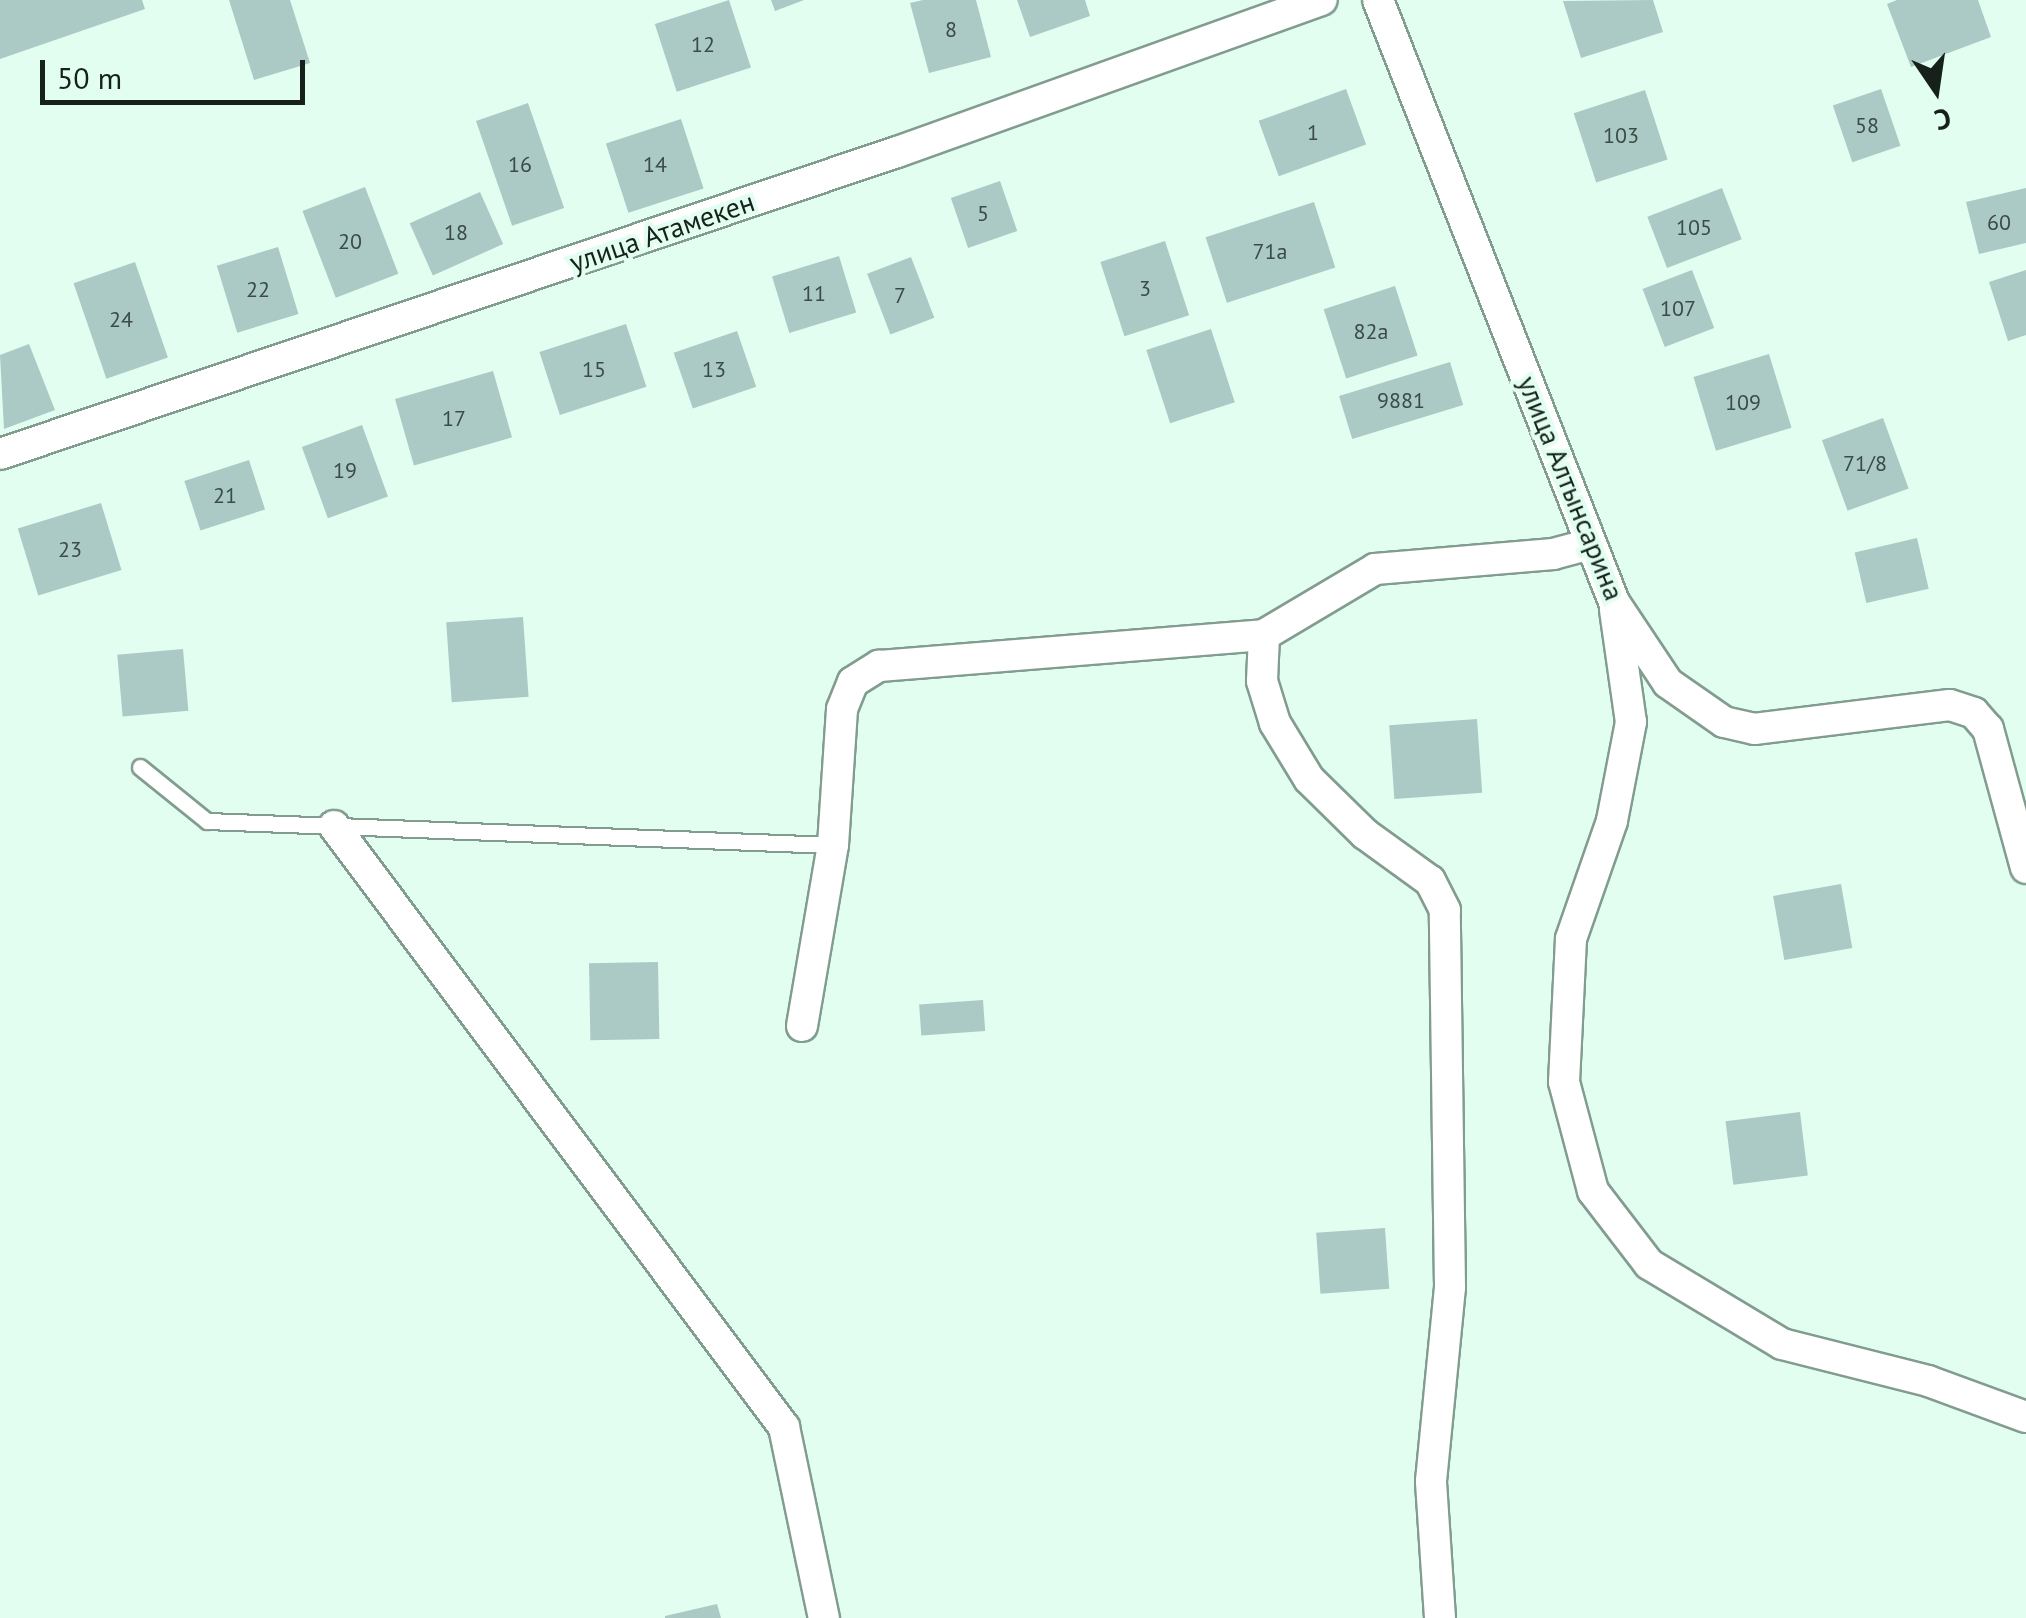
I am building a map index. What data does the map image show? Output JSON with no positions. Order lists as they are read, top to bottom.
{
  "streets": {
    "street": ["улица Атамекен", "улица Алтынсарина"]
  },
  "house_numbers": [
    "8",
    "12",
    "58",
    "1",
    "103",
    "16",
    "14",
    "5",
    "60",
    "105",
    "18",
    "20",
    "71а",
    "3",
    "22",
    "11",
    "7",
    "107",
    "24",
    "82а",
    "15",
    "13",
    "9881",
    "109",
    "17",
    "71/8",
    "19",
    "21",
    "23"
  ],
  "scale_bar": "50 m",
  "north": "bottom"
}
